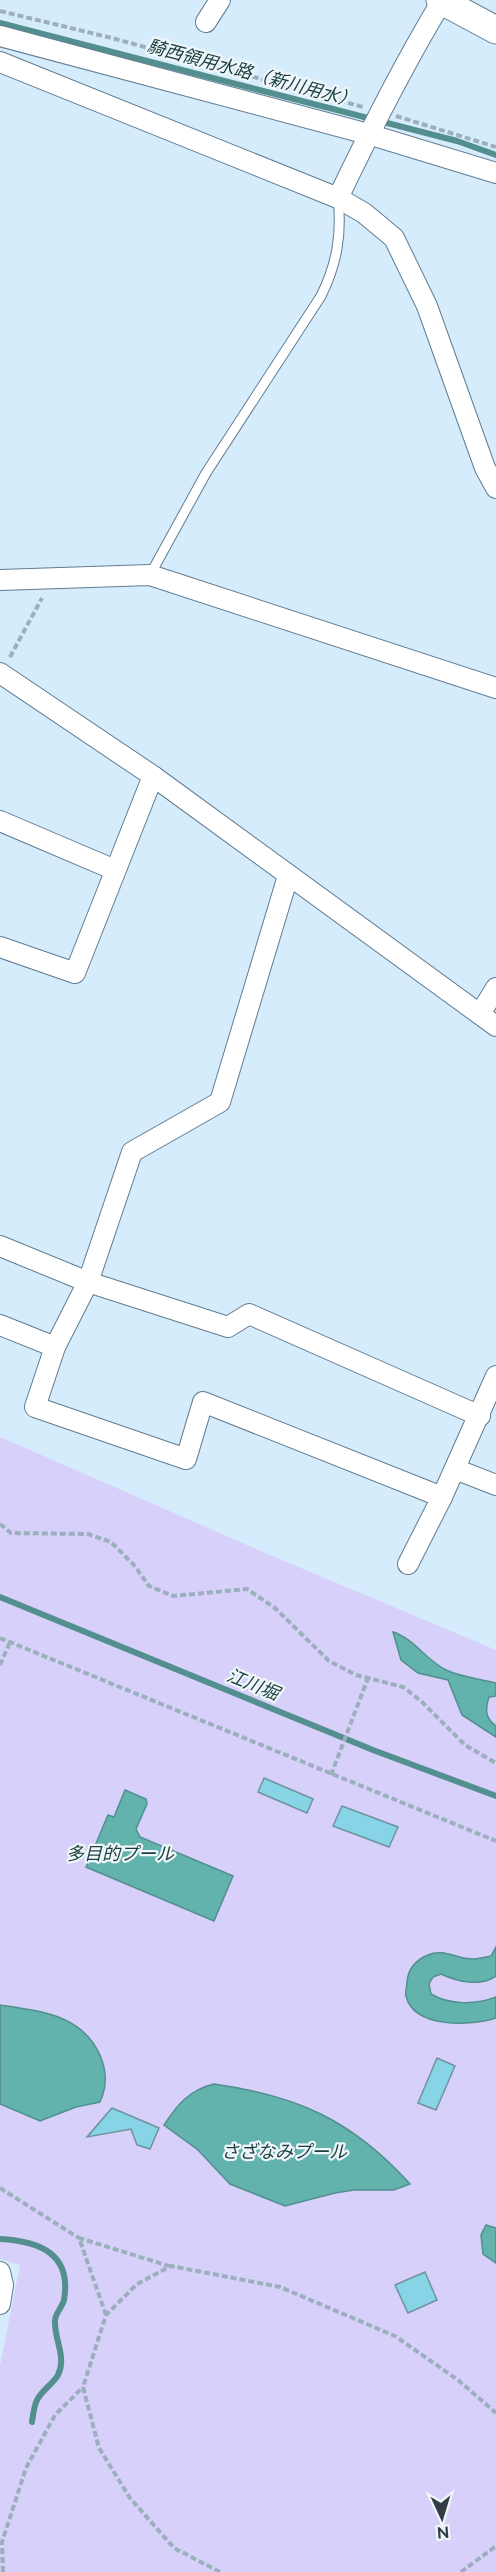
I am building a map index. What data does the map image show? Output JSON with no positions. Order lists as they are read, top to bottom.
{
  "water": [
    "騎西領用水路（新川用水）",
    "江川堀",
    "多目的プール",
    "さざなみプール"
  ],
  "north": "bottom"
}
